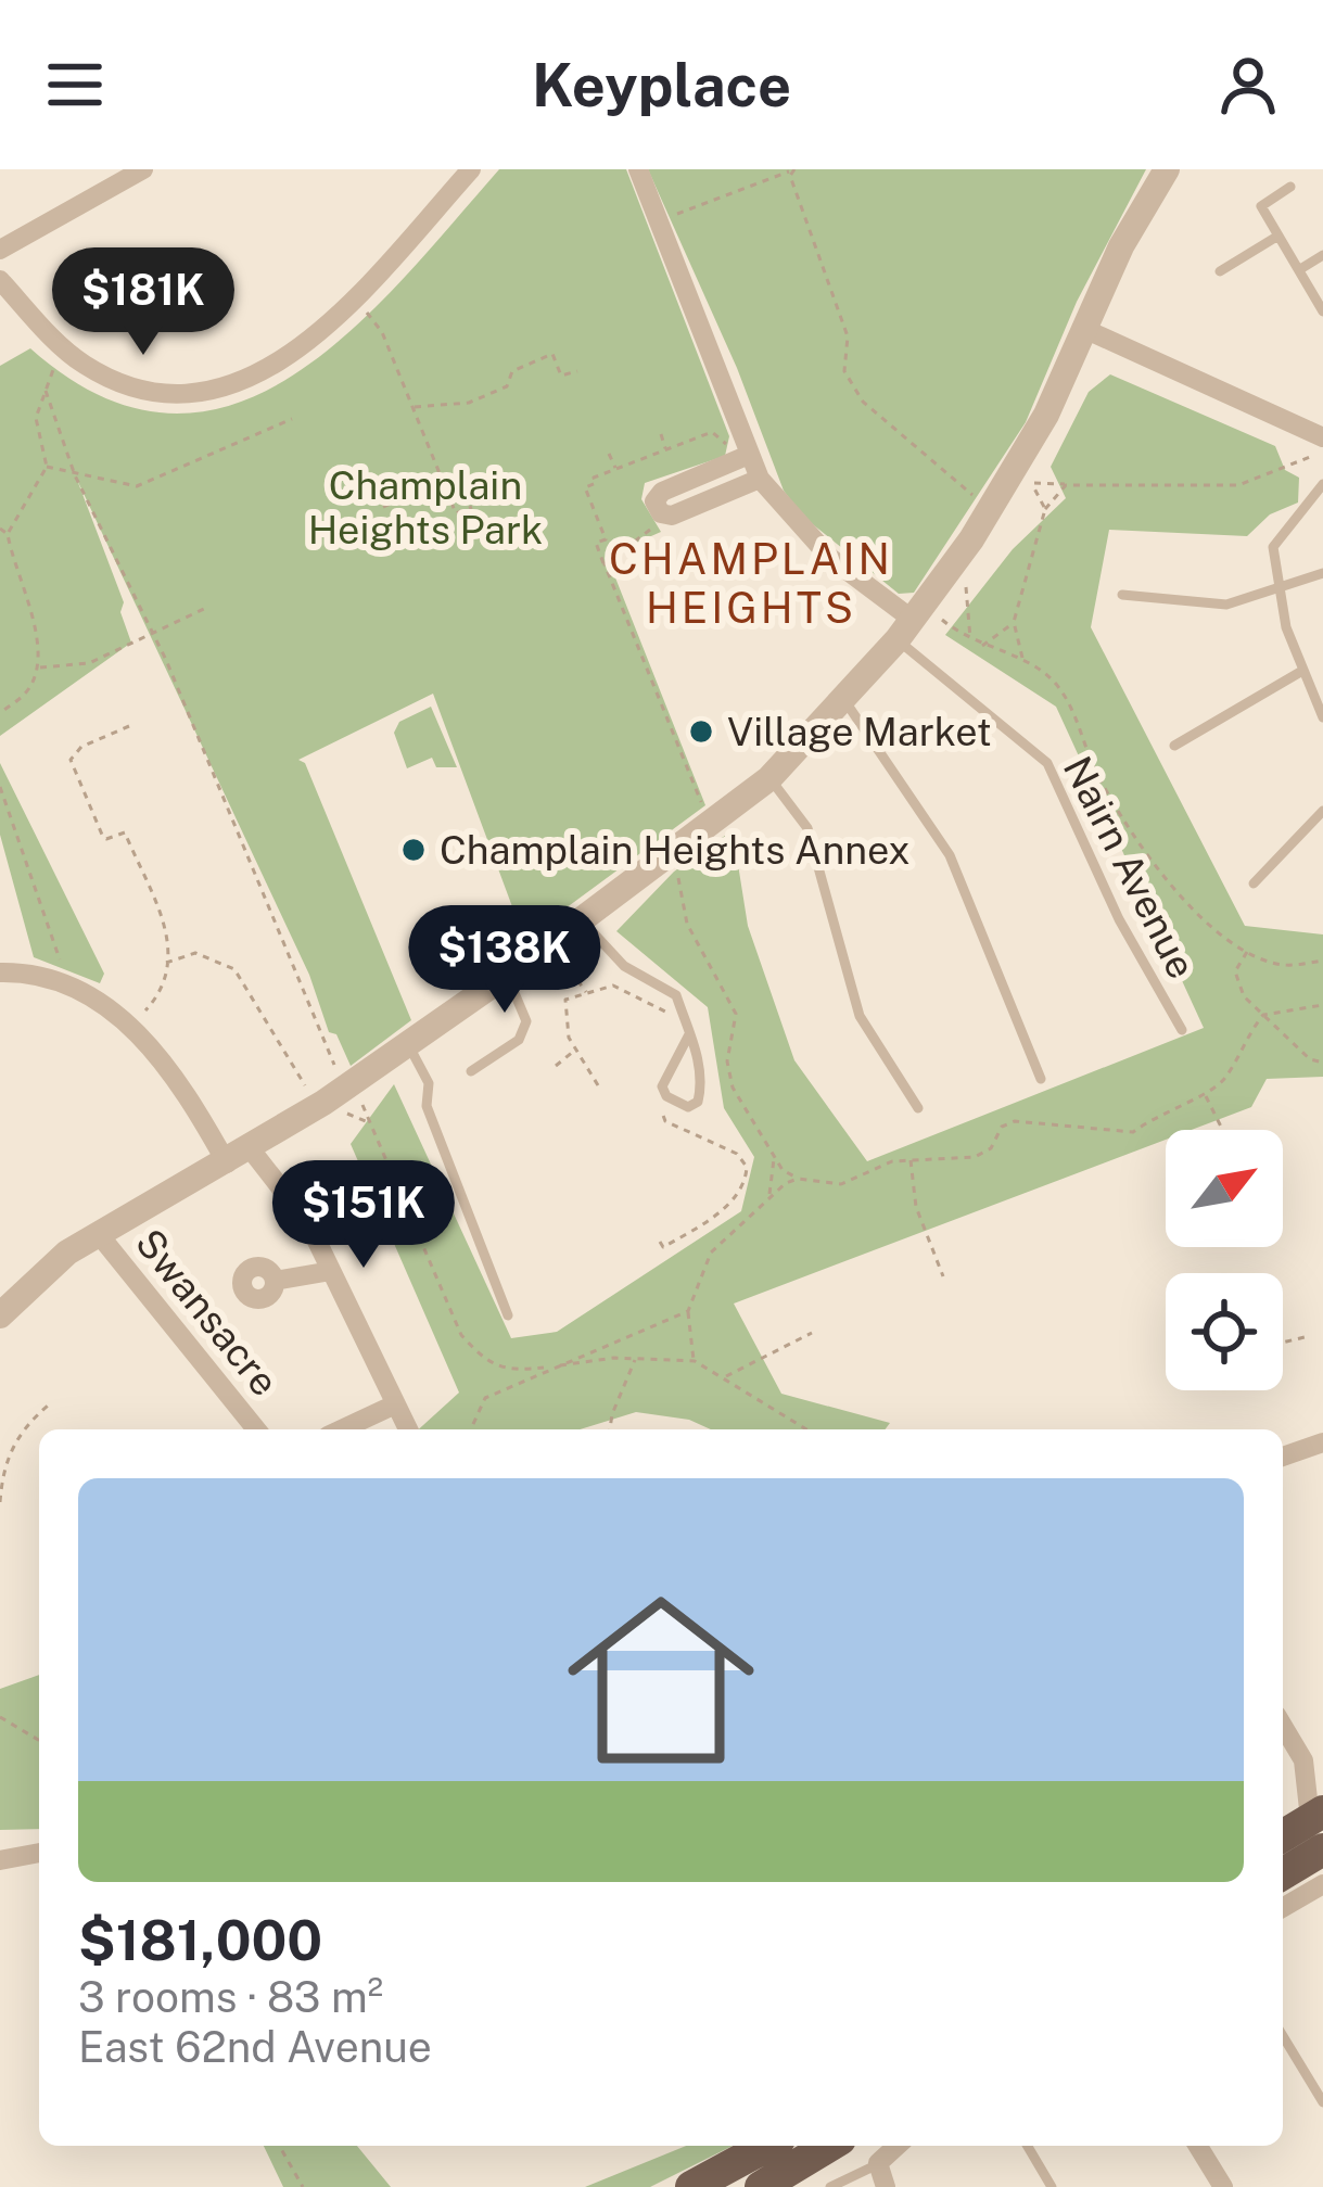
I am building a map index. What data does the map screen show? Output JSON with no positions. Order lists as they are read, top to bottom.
{
  "streets": {
    "street": ["Swansacre"],
    "lane": ["Nairn Avenue"]
  },
  "districts": ["CHAMPLAIN HEIGHTS"],
  "parks": ["Champlain Heights Park"],
  "places": ["Village Market", "Champlain Heights Annex"],
  "north": "top right",
  "page": {
    "header": "Keyplace",
    "price": ["$181K", "$138K", "$151K"],
    "list": [
      {
        "name": "$181,000",
        "note": "3 rooms · 83 m² · East 62nd Avenue"
      }
    ]
  }
}
